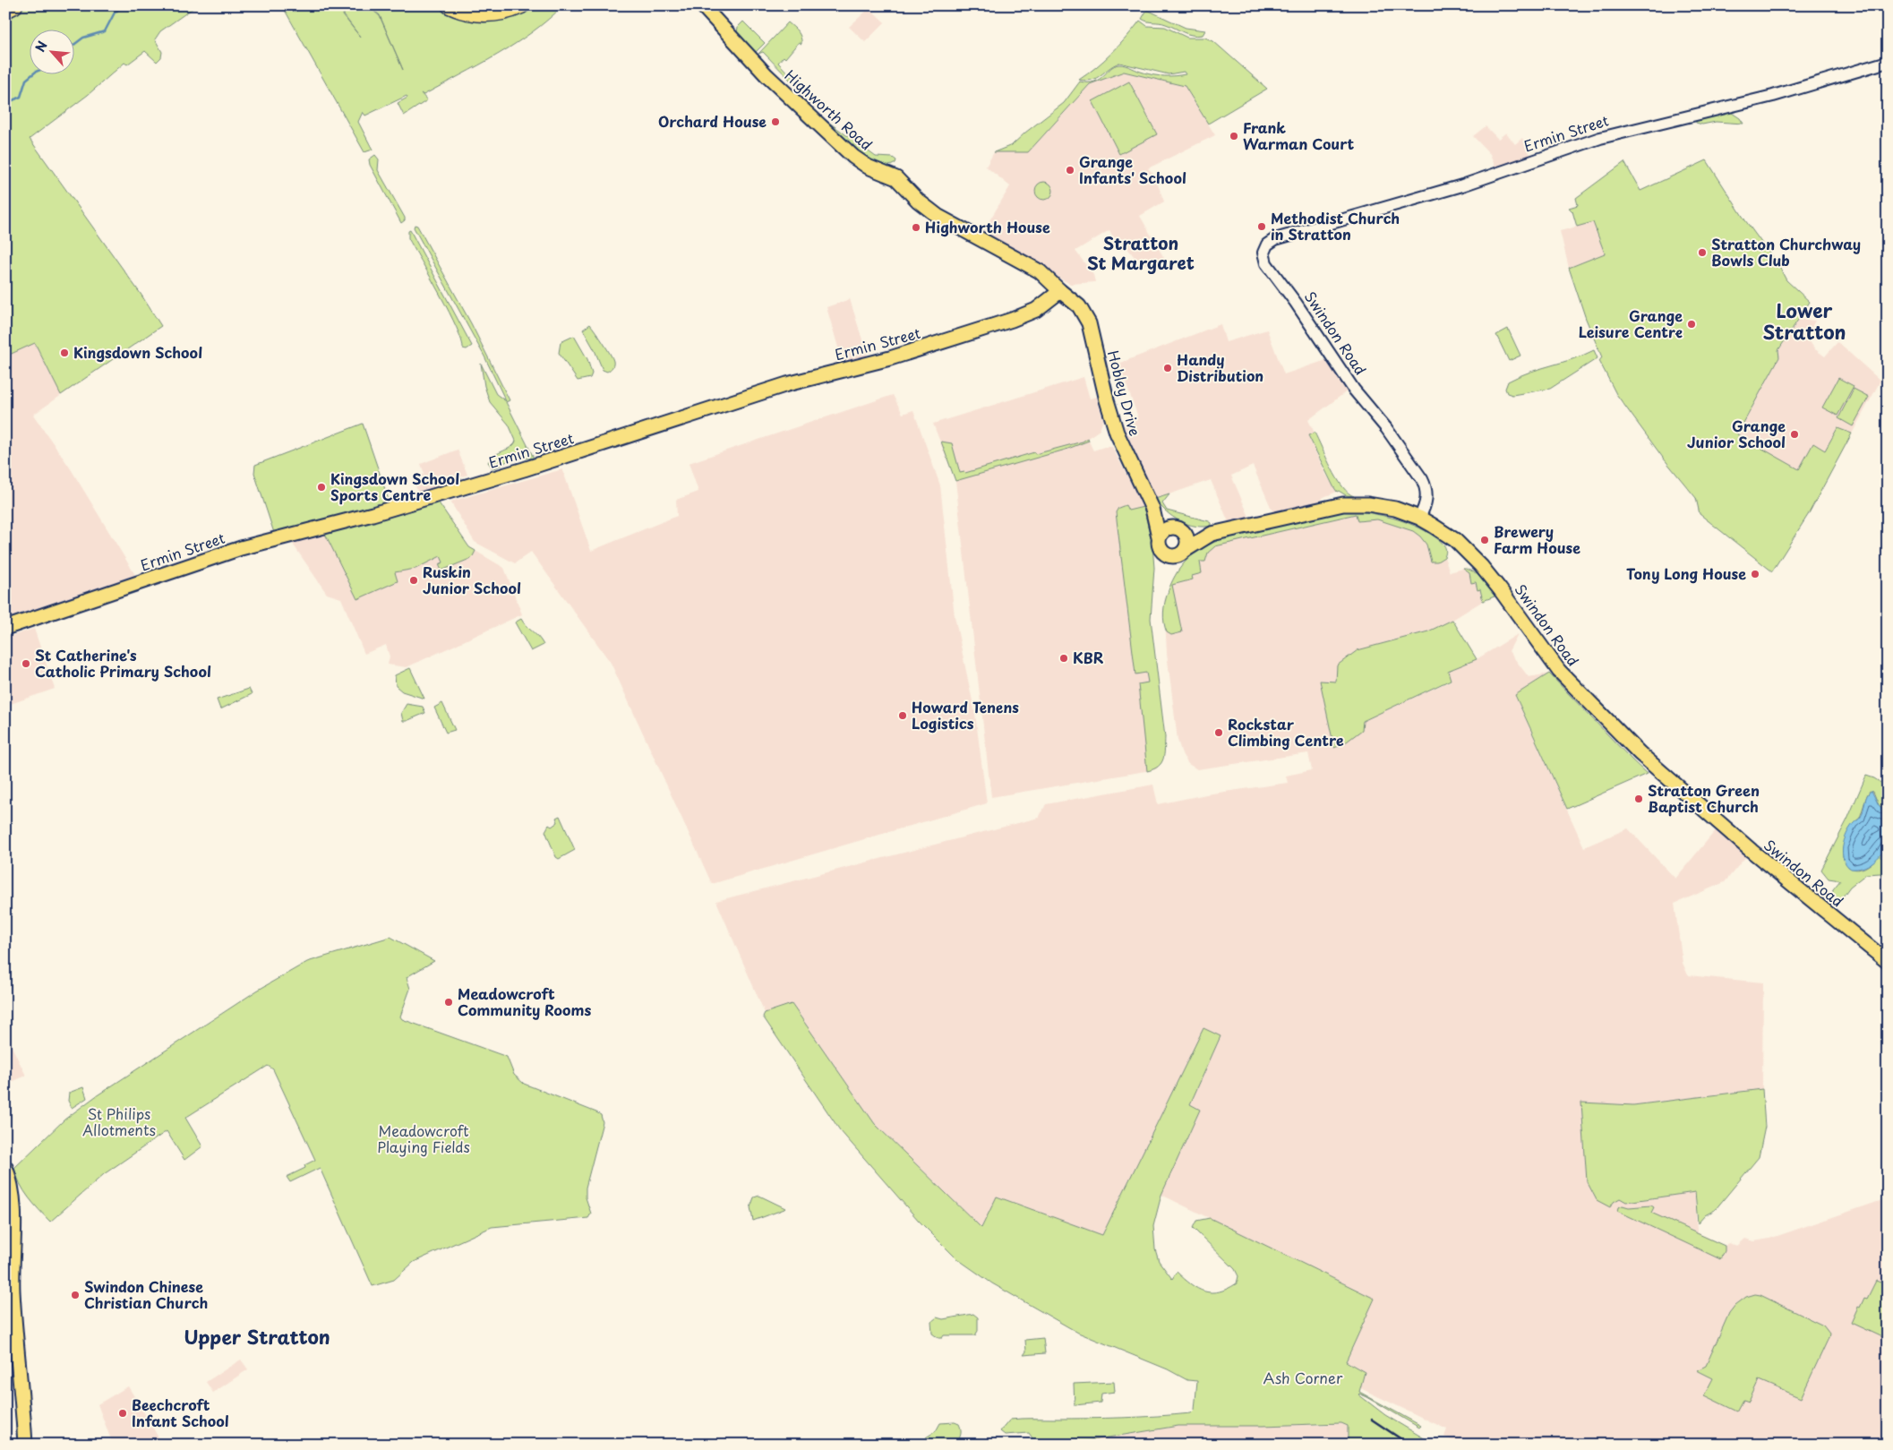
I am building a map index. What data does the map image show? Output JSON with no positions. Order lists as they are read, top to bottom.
{
  "streets": {
    "main road": [
      "Highworth Road",
      "Ermin Street",
      "Swindon Road",
      "Hobley Drive"
    ]
  },
  "crossings": [
    ["Highworth Road", "Ermin Street"],
    ["Highworth Road", "Hobley Drive"],
    ["Ermin Street", "Swindon Road"],
    ["Ermin Street", "Hobley Drive"]
  ],
  "districts": ["Stratton St Margaret", "Lower Stratton", "Upper Stratton"],
  "parks": ["St Philips Allotments", "Meadowcroft Playing Fields", "Ash Corner"],
  "places": [
    "Orchard House",
    "Frank Warman Court",
    "Grange Infants' School",
    "Methodist Church in Stratton",
    "Highworth House",
    "Stratton Churchway Bowls Club",
    "Grange Leisure Centre",
    "Kingsdown School",
    "Handy Distribution",
    "Grange Junior School",
    "Kingsdown School Sports Centre",
    "Brewery Farm House",
    "Tony Long House",
    "Ruskin Junior School",
    "KBR",
    "St Catherine's Catholic Primary School",
    "Howard Tenens Logistics",
    "Rockstar Climbing Centre",
    "Stratton Green Baptist Church",
    "Meadowcroft Community Rooms",
    "Swindon Chinese Christian Church",
    "Beechcroft Infant School"
  ],
  "north": "top left"
}
